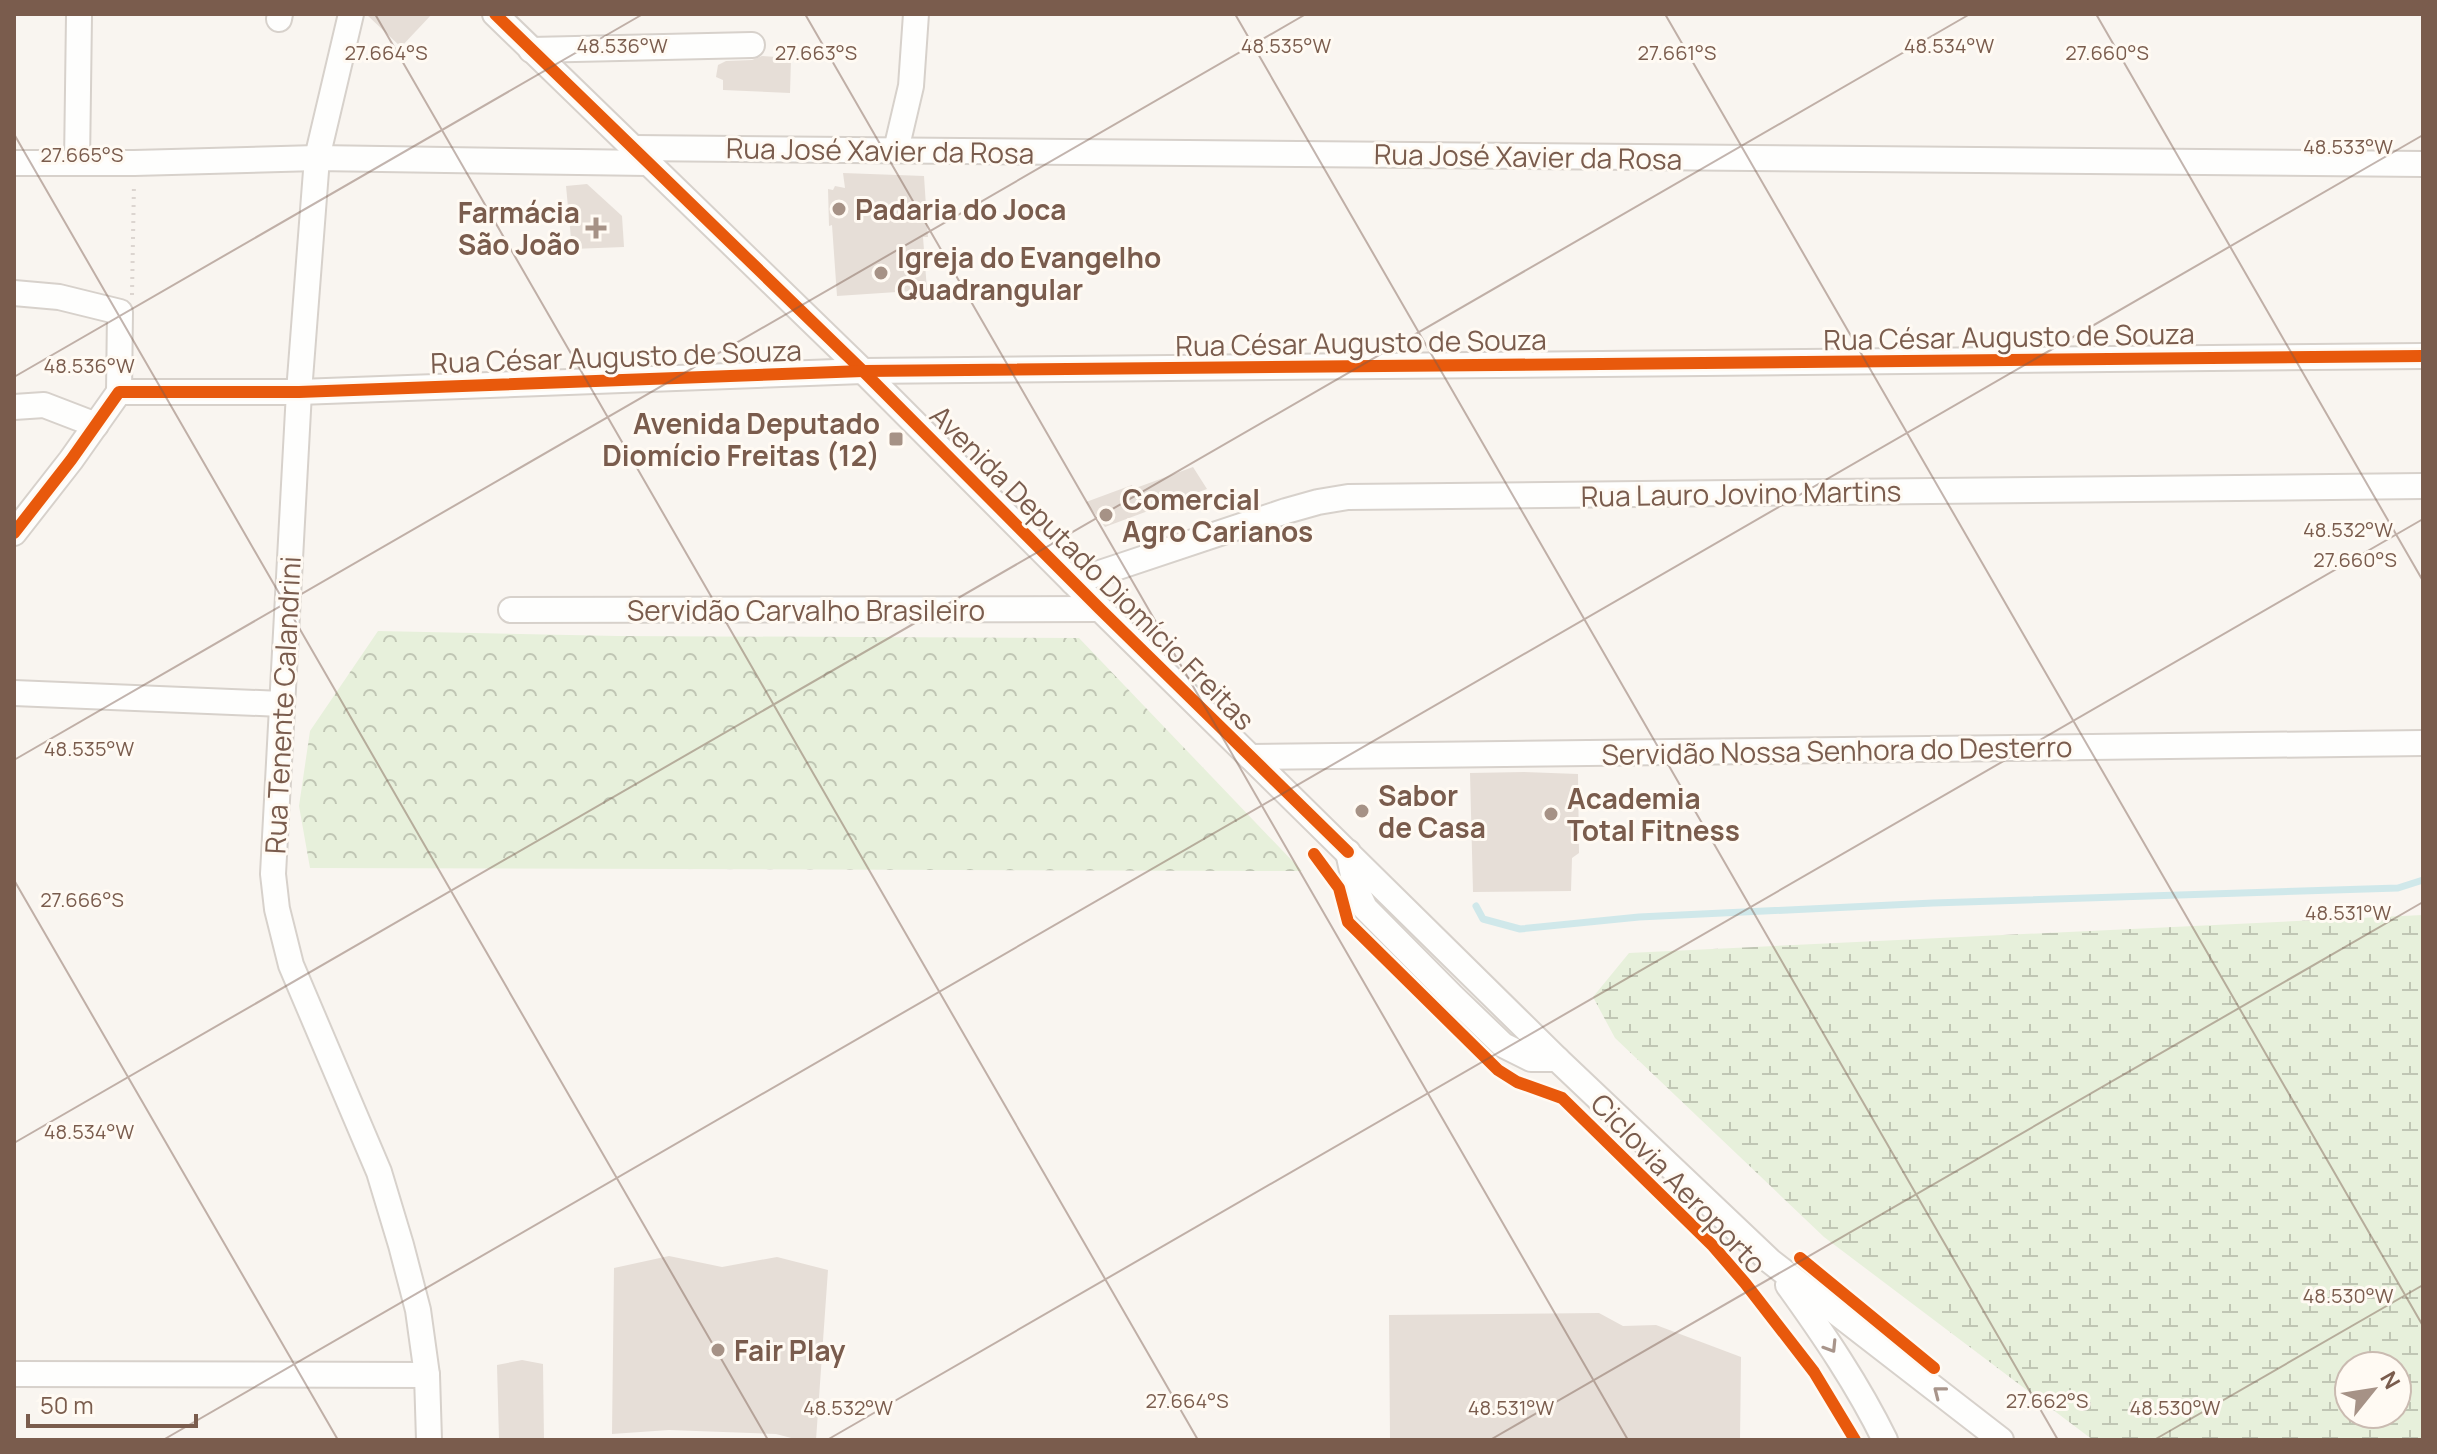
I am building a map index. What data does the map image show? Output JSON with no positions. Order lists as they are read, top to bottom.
{
  "streets": {
    "street": [
      "Rua José Xavier da Rosa",
      "Rua César Augusto de Souza",
      "Rua Lauro Jovino Martins",
      "Avenida Deputado Diomício Freitas",
      "Servidão Carvalho Brasileiro",
      "Rua Tenente Calandrini",
      "Servidão Nossa Senhora do Desterro"
    ],
    "cycle path": ["Ciclovia Aeroporto"]
  },
  "crossings": [
    ["Rua José Xavier da Rosa", "Avenida Deputado Diomício Freitas"],
    ["Rua José Xavier da Rosa", "Rua Tenente Calandrini"],
    ["Rua César Augusto de Souza", "Avenida Deputado Diomício Freitas"],
    ["Rua César Augusto de Souza", "Rua Tenente Calandrini"],
    ["Rua Lauro Jovino Martins", "Avenida Deputado Diomício Freitas"],
    ["Avenida Deputado Diomício Freitas", "Servidão Carvalho Brasileiro"],
    ["Avenida Deputado Diomício Freitas", "Servidão Nossa Senhora do Desterro"]
  ],
  "places": {
    "other": [
      "Padaria do Joca",
      "Igreja do Evangelho Quadrangular",
      "Comercial Agro Carianos",
      "Sabor de Casa",
      "Academia Total Fitness",
      "Fair Play"
    ],
    "health": ["Farmácia São João"],
    "transit": ["Avenida Deputado Diomício Freitas (12)"]
  },
  "scale_bar": "50 m",
  "north": "top right",
  "coordinates": [
    "48.536°W",
    "48.535°W",
    "48.534°W",
    "27.664°S",
    "27.663°S",
    "27.661°S",
    "27.660°S",
    "48.533°W",
    "27.665°S",
    "48.532°W",
    "27.666°S",
    "48.531°W",
    "48.530°W",
    "27.662°S"
  ]
}
